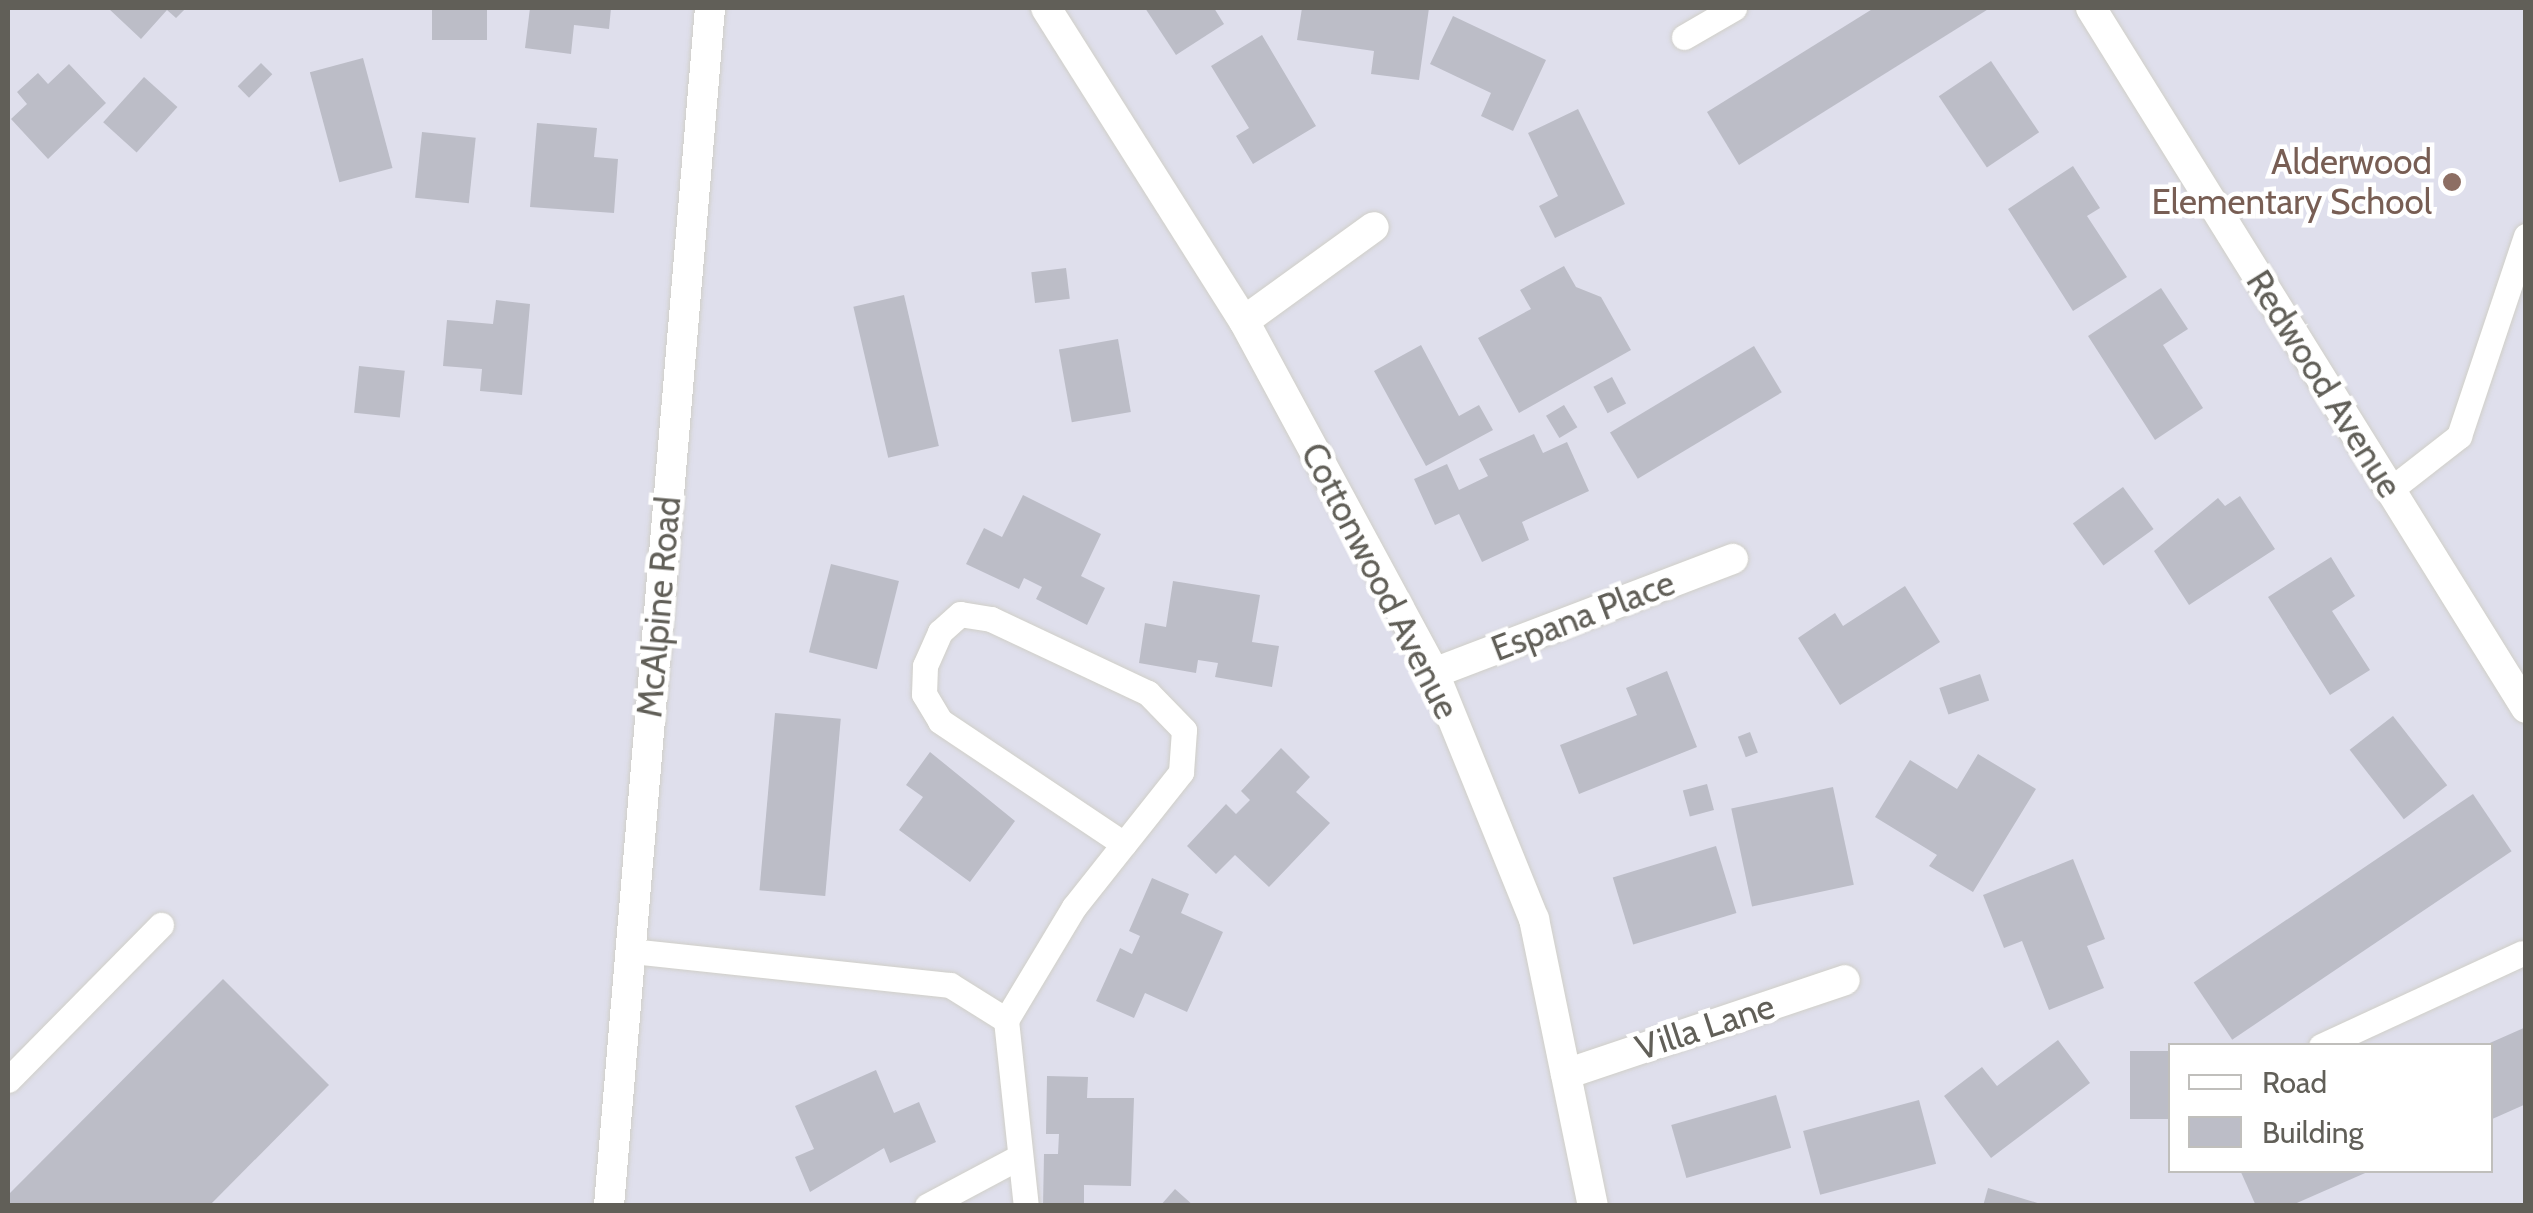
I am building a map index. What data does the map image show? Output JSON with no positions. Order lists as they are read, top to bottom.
{
  "streets": {
    "street": [
      "Redwood Avenue",
      "Cottonwood Avenue",
      "McAlpine Road",
      "Espana Place",
      "Villa Lane"
    ]
  },
  "crossings": [
    ["Cottonwood Avenue", "Espana Place"],
    ["Cottonwood Avenue", "Villa Lane"]
  ],
  "places": ["Alderwood Elementary School"],
  "legend": ["Road", "Building"]
}
